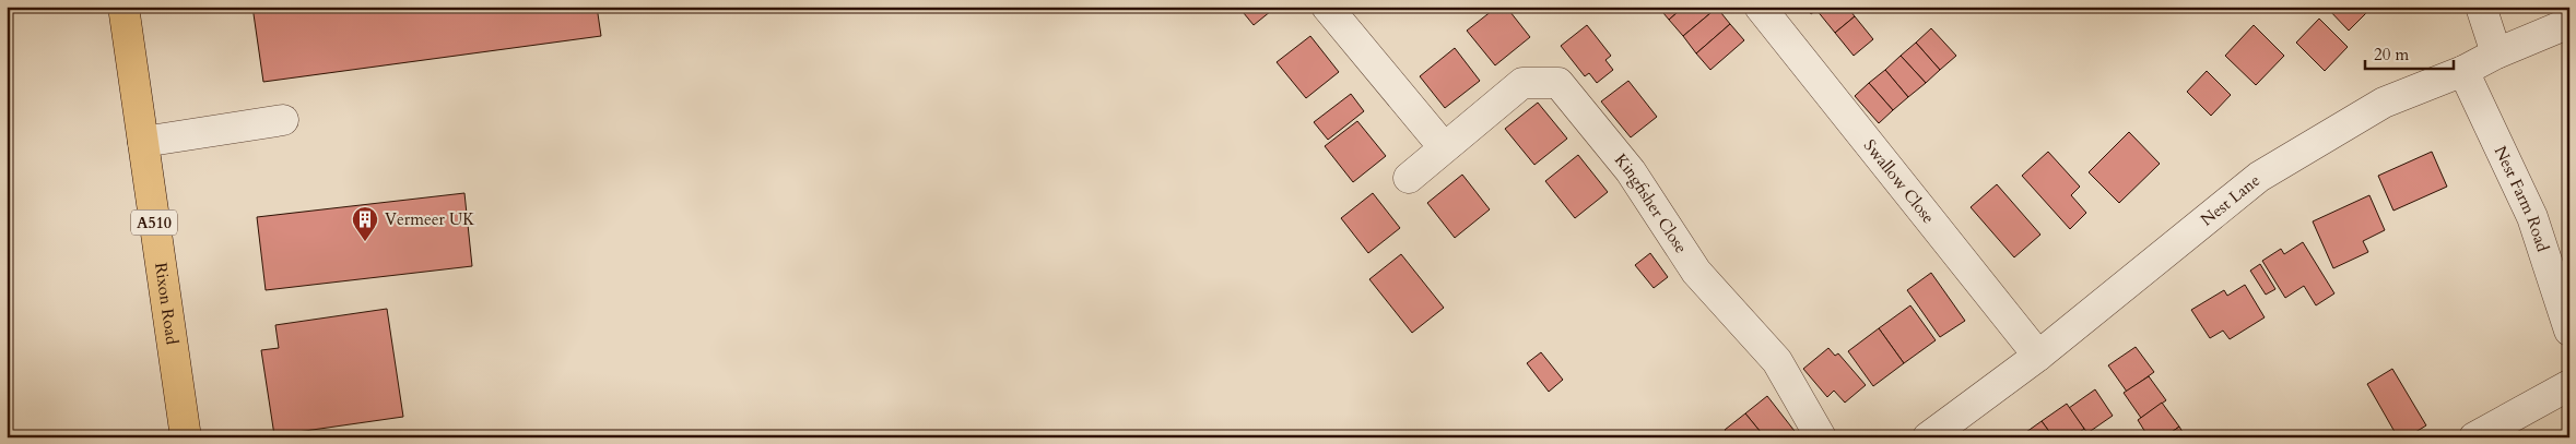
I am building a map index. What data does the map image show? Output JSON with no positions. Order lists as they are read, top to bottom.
{
  "streets": {
    "main road": ["A510", "Rixon Road"],
    "street": [
      "Swallow Close",
      "Nest Farm Road",
      "Nest Lane",
      "Kingfisher Close"
    ]
  },
  "crossings": [
    ["Swallow Close", "Nest Lane"],
    ["Nest Farm Road", "Nest Lane"]
  ],
  "places": {
    "building": ["Vermeer UK"]
  },
  "scale_bar": "20 m"
}
